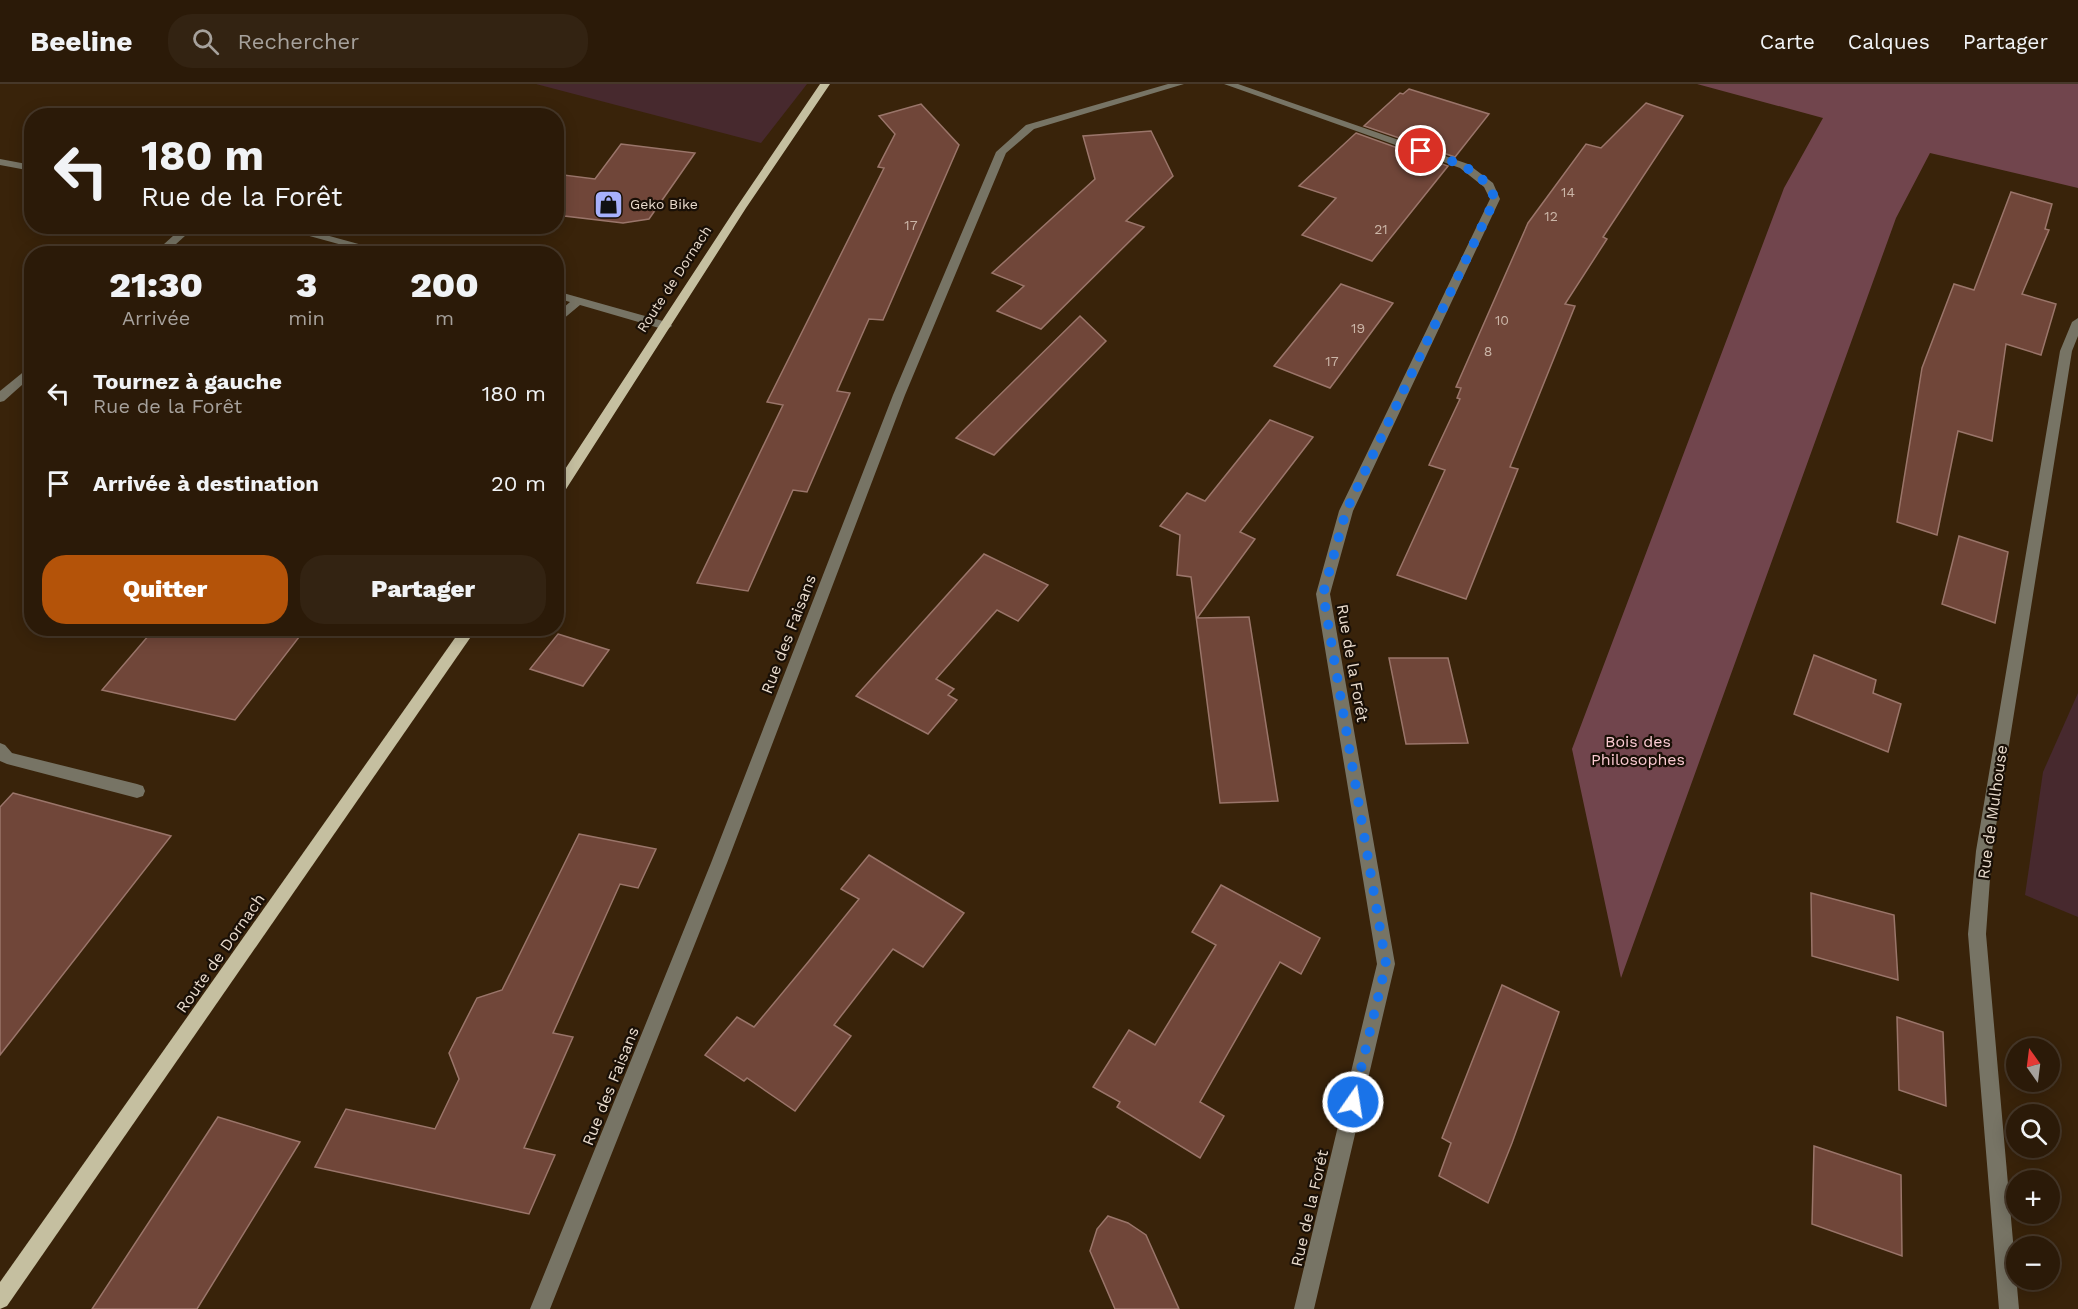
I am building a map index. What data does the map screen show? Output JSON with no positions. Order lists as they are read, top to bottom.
{
  "streets": {
    "main road": ["Route de Dornach"],
    "street": ["Rue des Faisans", "Rue de la Forêt", "Rue de Mulhouse"]
  },
  "parks": ["Bois des Philosophes"],
  "places": {
    "shop": ["Geko Bike"]
  },
  "house_numbers": [
    "14",
    "12",
    "17",
    "21",
    "10",
    "19",
    "8",
    "17"
  ],
  "north": "top",
  "page": {
    "header": "Beeline",
    "search": "Rechercher",
    "nav": ["Carte", "Calques", "Partager"],
    "turn": ["180 m", "Rue de la Forêt"],
    "eta": [
      "21:30",
      "Arrivée",
      "3",
      "min",
      "200",
      "m"
    ],
    "list": [
      {
        "name": "Tournez à gauche",
        "note": "Rue de la Forêt",
        "value": "180 m"
      },
      {
        "name": "Arrivée à destination",
        "value": "20 m"
      }
    ],
    "buttons": ["Quitter", "Partager"],
    "map_buttons": ["+", "−"]
  }
}
